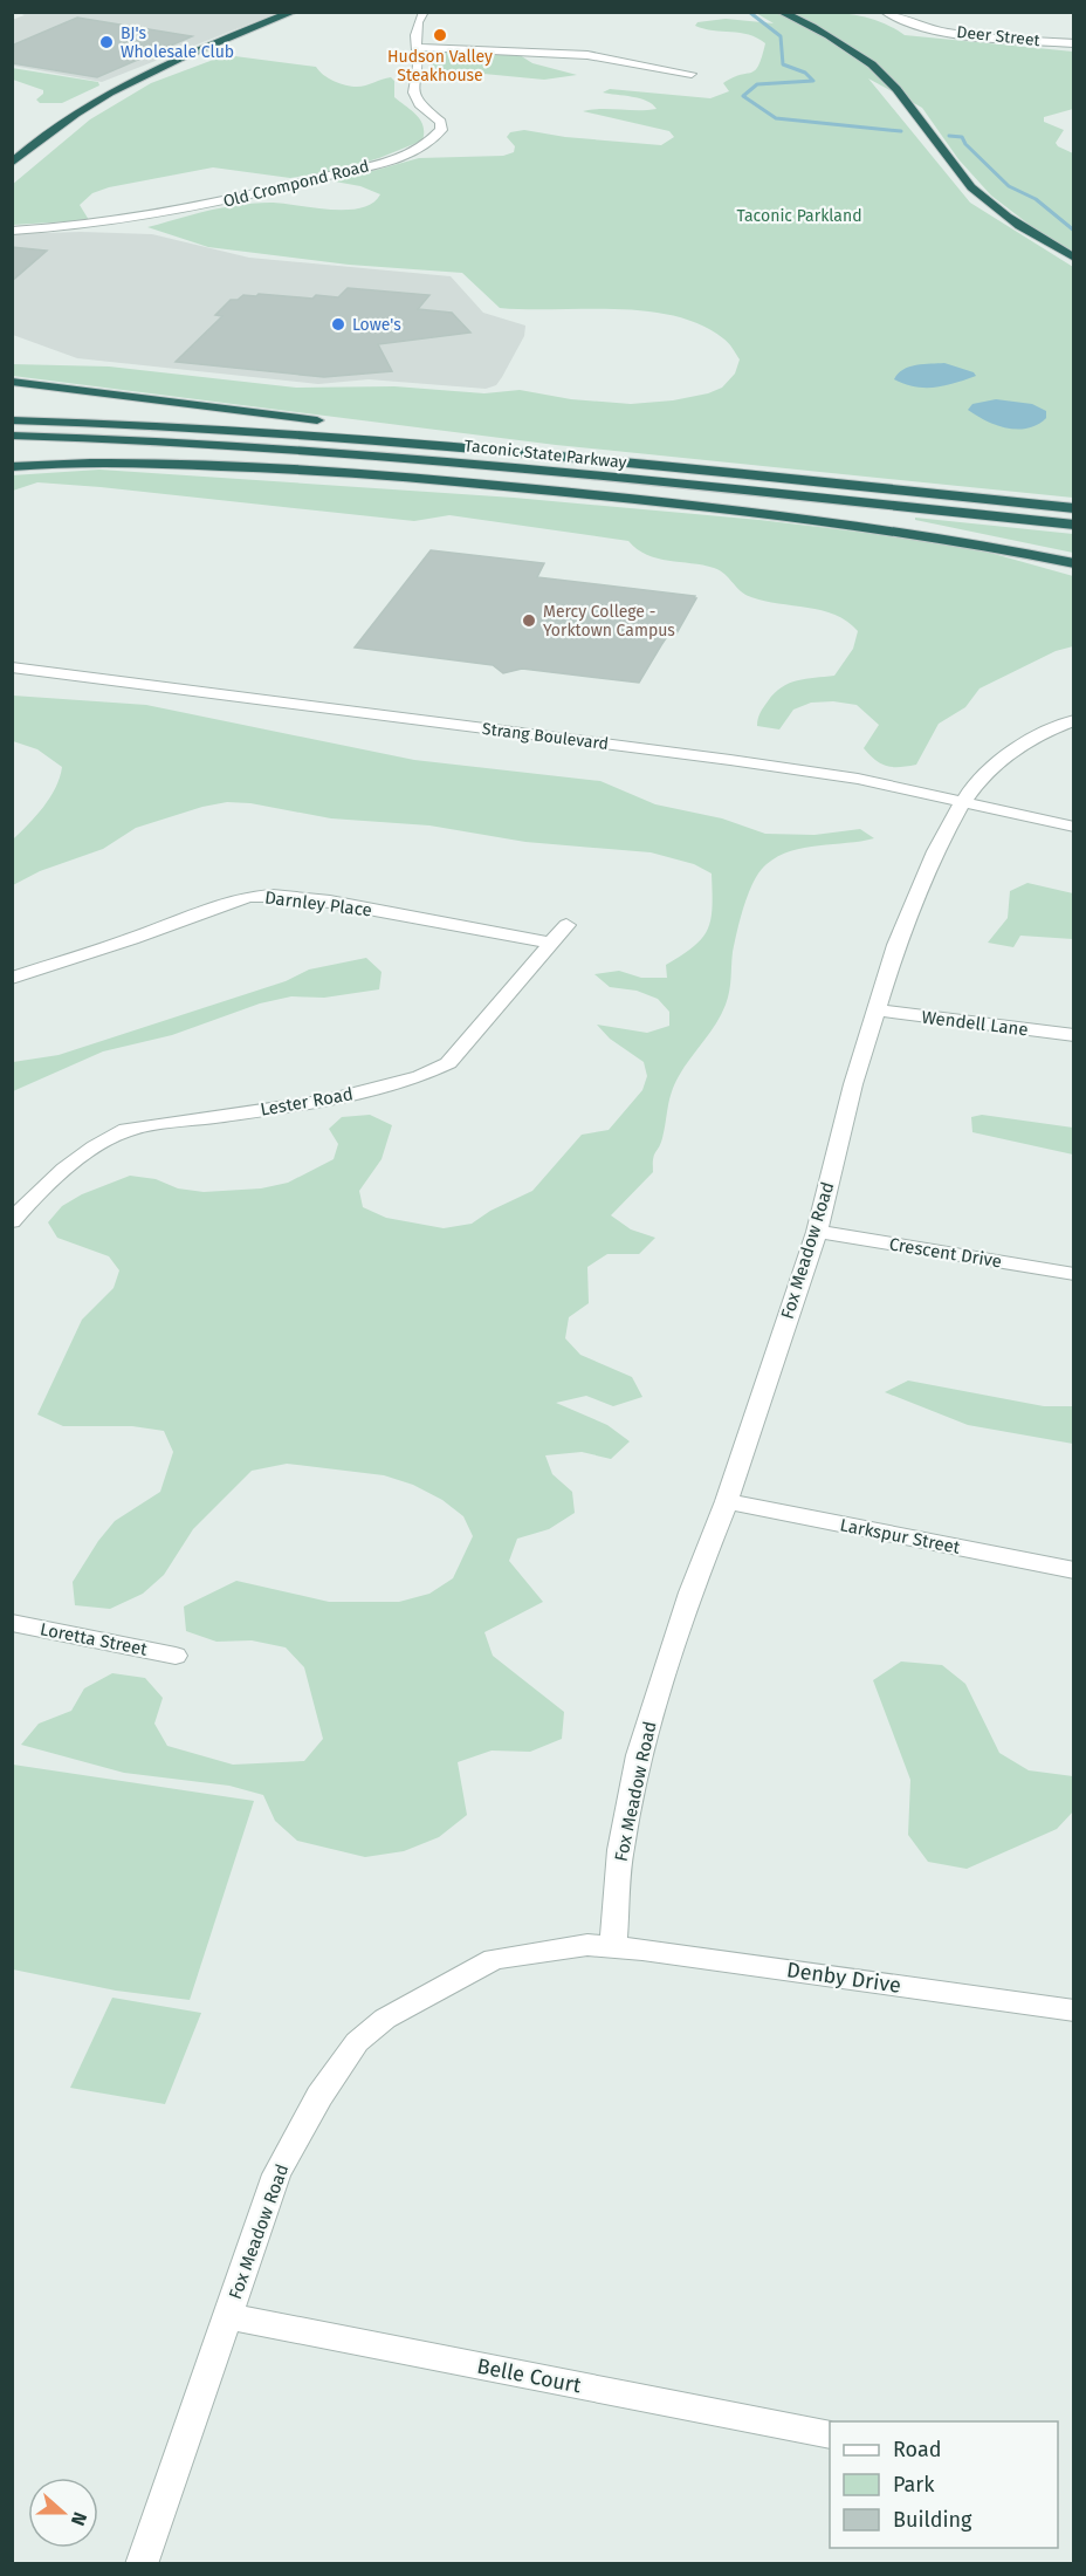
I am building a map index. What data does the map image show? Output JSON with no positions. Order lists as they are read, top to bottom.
{
  "streets": {
    "highway": ["Taconic State Parkway"],
    "street": [
      "Deer Street",
      "Old Crompond Road",
      "Strang Boulevard",
      "Darnley Place",
      "Wendell Lane",
      "Lester Road",
      "Fox Meadow Road",
      "Crescent Drive",
      "Larkspur Street",
      "Loretta Street",
      "Denby Drive",
      "Belle Court"
    ]
  },
  "crossings": [
    ["Strang Boulevard", "Fox Meadow Road"],
    ["Darnley Place", "Lester Road"],
    ["Wendell Lane", "Fox Meadow Road"],
    ["Fox Meadow Road", "Crescent Drive"],
    ["Fox Meadow Road", "Larkspur Street"],
    ["Fox Meadow Road", "Denby Drive"],
    ["Fox Meadow Road", "Belle Court"]
  ],
  "parks": ["Taconic Parkland"],
  "places": [
    "Hudson Valley Steakhouse",
    "BJ's Wholesale Club",
    "Lowe's",
    "Mercy College - Yorktown Campus"
  ],
  "legend": ["Road", "Park", "Building"],
  "north": "right"
}
